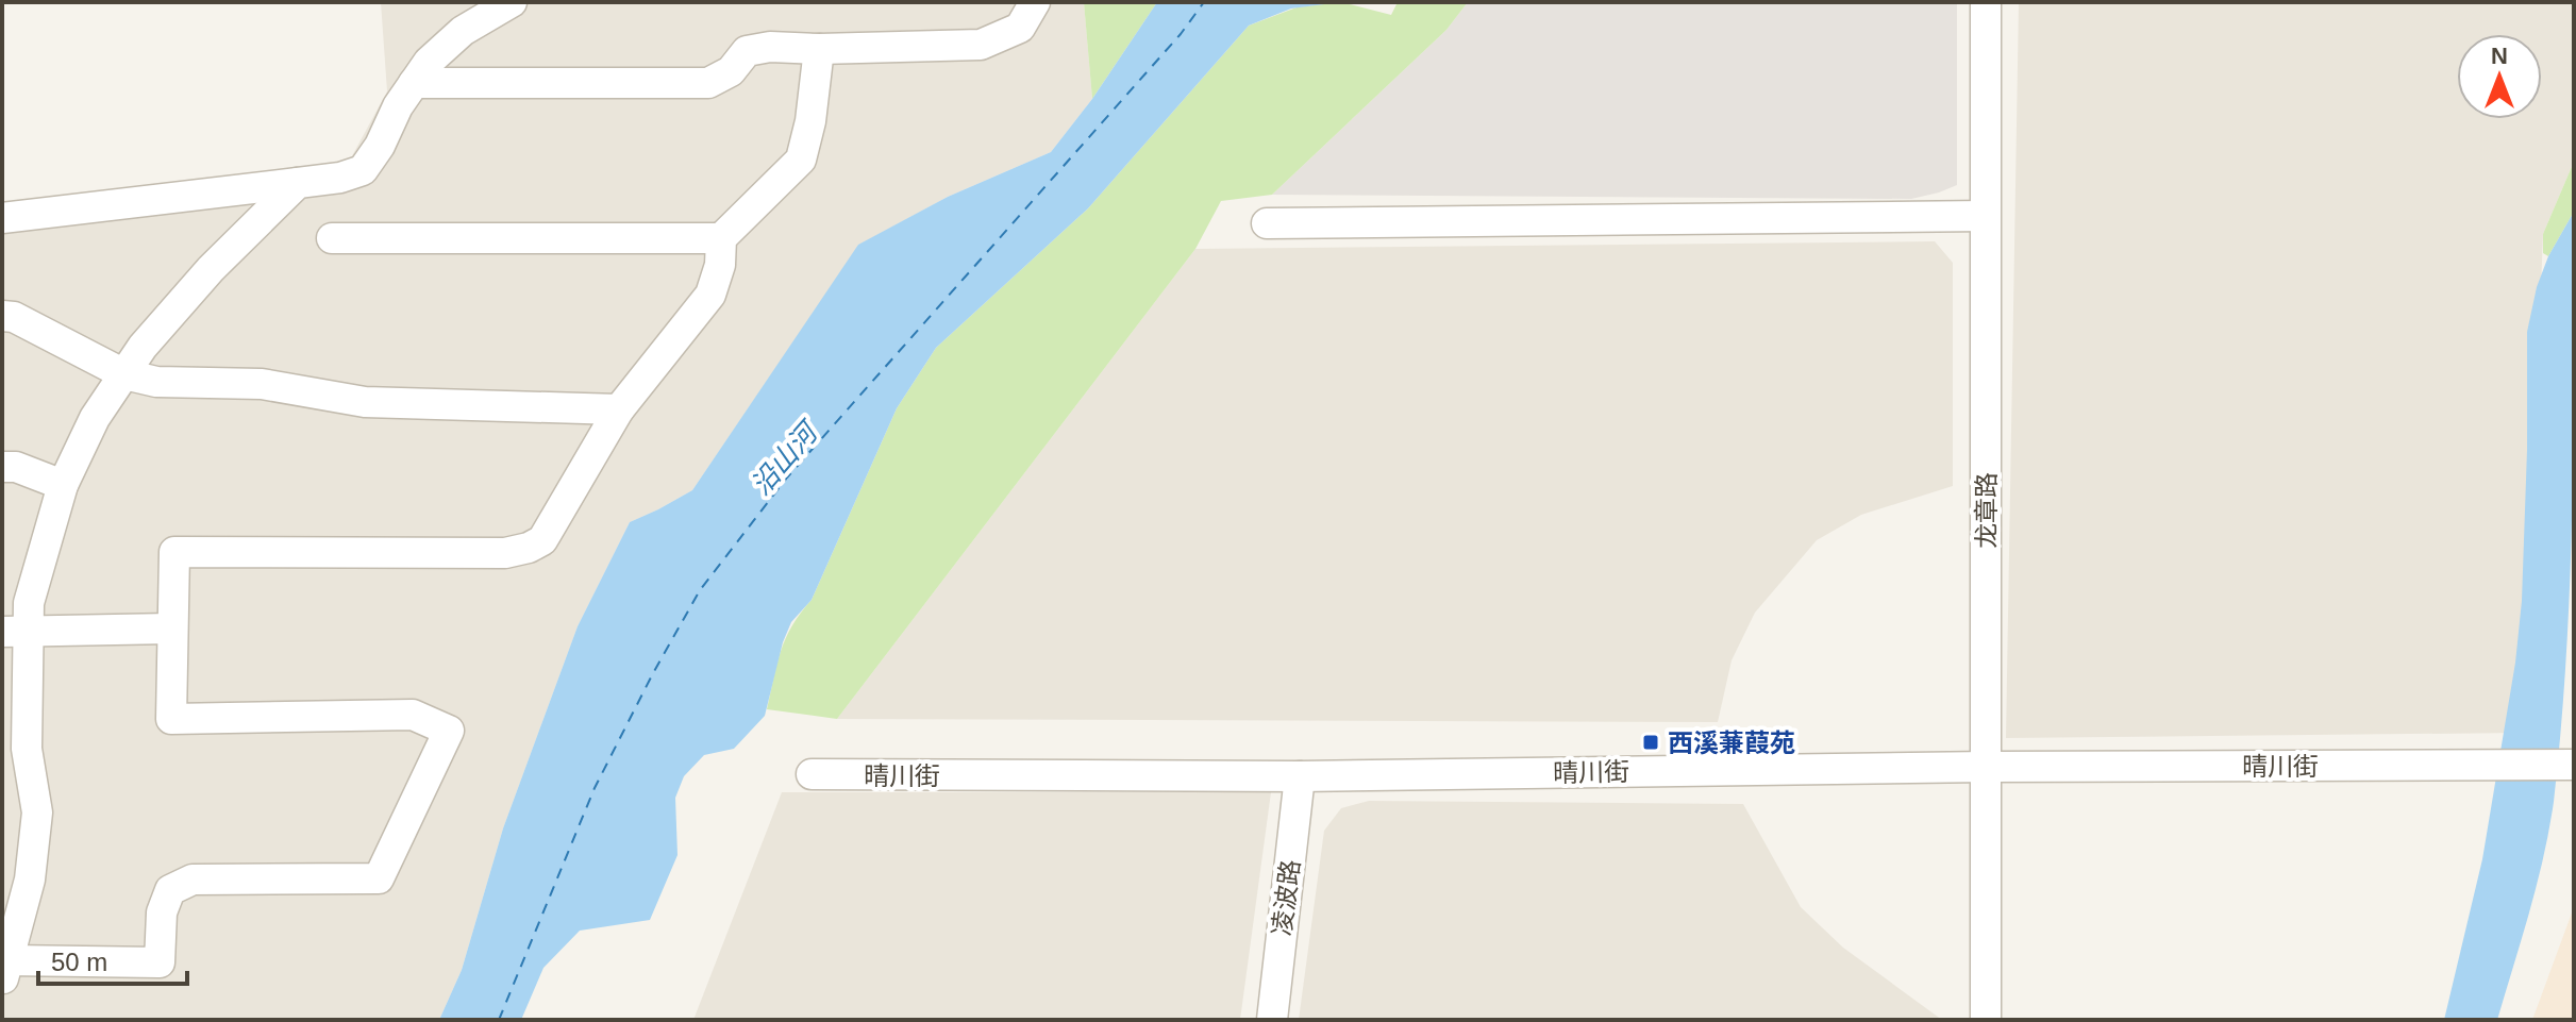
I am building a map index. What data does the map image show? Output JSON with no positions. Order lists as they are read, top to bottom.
{
  "streets": {
    "street": ["龙章路", "晴川街", "凌波路"]
  },
  "crossings": [
    ["龙章路", "晴川街"],
    ["晴川街", "凌波路"]
  ],
  "water": ["沿山河"],
  "places": {
    "transit": ["西溪蒹葭苑"]
  },
  "scale_bar": "50 m",
  "north": "top"
}
